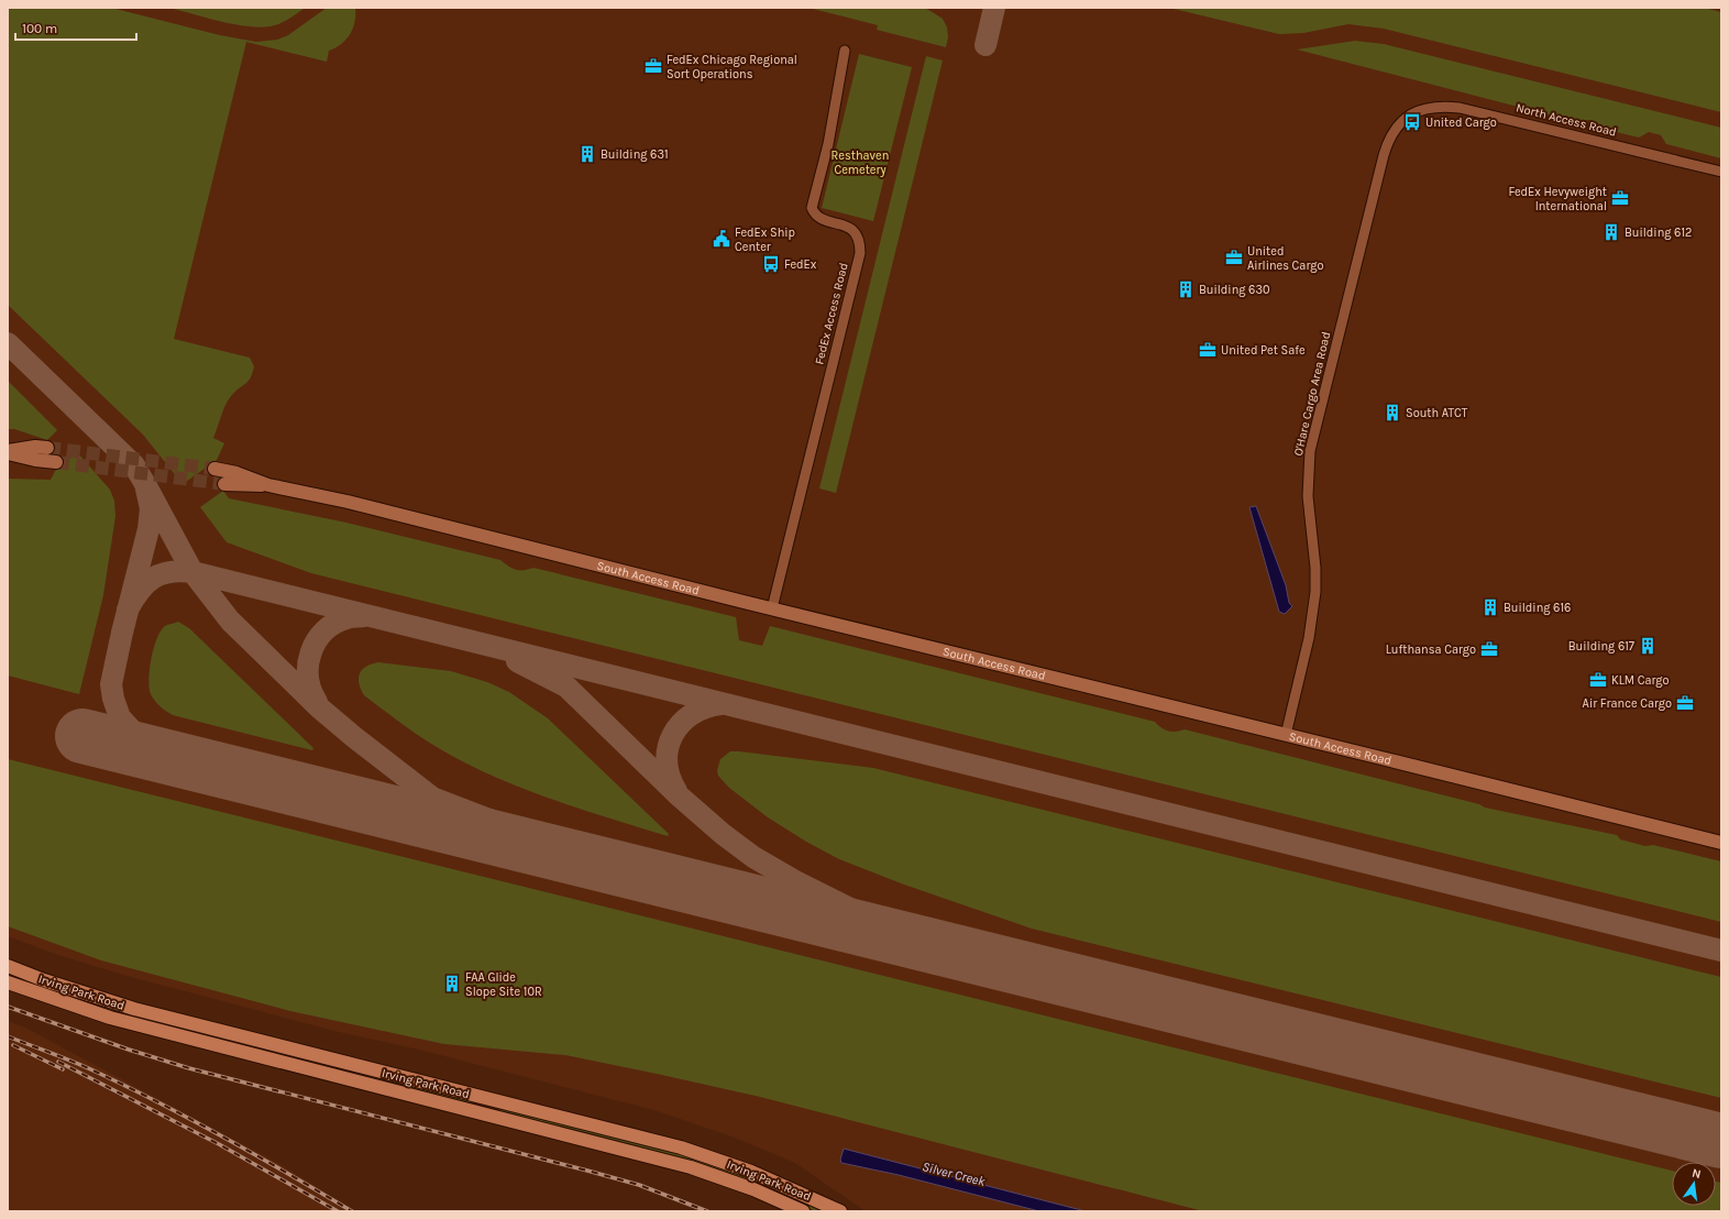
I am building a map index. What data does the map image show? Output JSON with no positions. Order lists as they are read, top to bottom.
{
  "streets": {
    "main road": ["Irving Park Road"],
    "street": [
      "North Access Road",
      "FedEx Access Road",
      "O'Hare Cargo Area Road",
      "South Access Road"
    ]
  },
  "crossings": [
    ["North Access Road", "O'Hare Cargo Area Road"],
    ["FedEx Access Road", "South Access Road"],
    ["O'Hare Cargo Area Road", "South Access Road"]
  ],
  "water": ["Silver Creek"],
  "parks": ["Resthaven Cemetery"],
  "places": {
    "office": [
      "FedEx Chicago Regional Sort Operations",
      "FedEx Hevyweight International",
      "United Airlines Cargo",
      "United Pet Safe",
      "Lufthansa Cargo",
      "KLM Cargo",
      "Air France Cargo"
    ],
    "bus stop": ["United Cargo", "FedEx"],
    "building": [
      "Building 631",
      "Building 612",
      "Building 630",
      "South ATCT",
      "Building 616",
      "Building 617",
      "FAA Glide Slope Site 10R"
    ],
    "public building": ["FedEx Ship Center"]
  },
  "scale_bar": "100 m",
  "north": "top"
}
